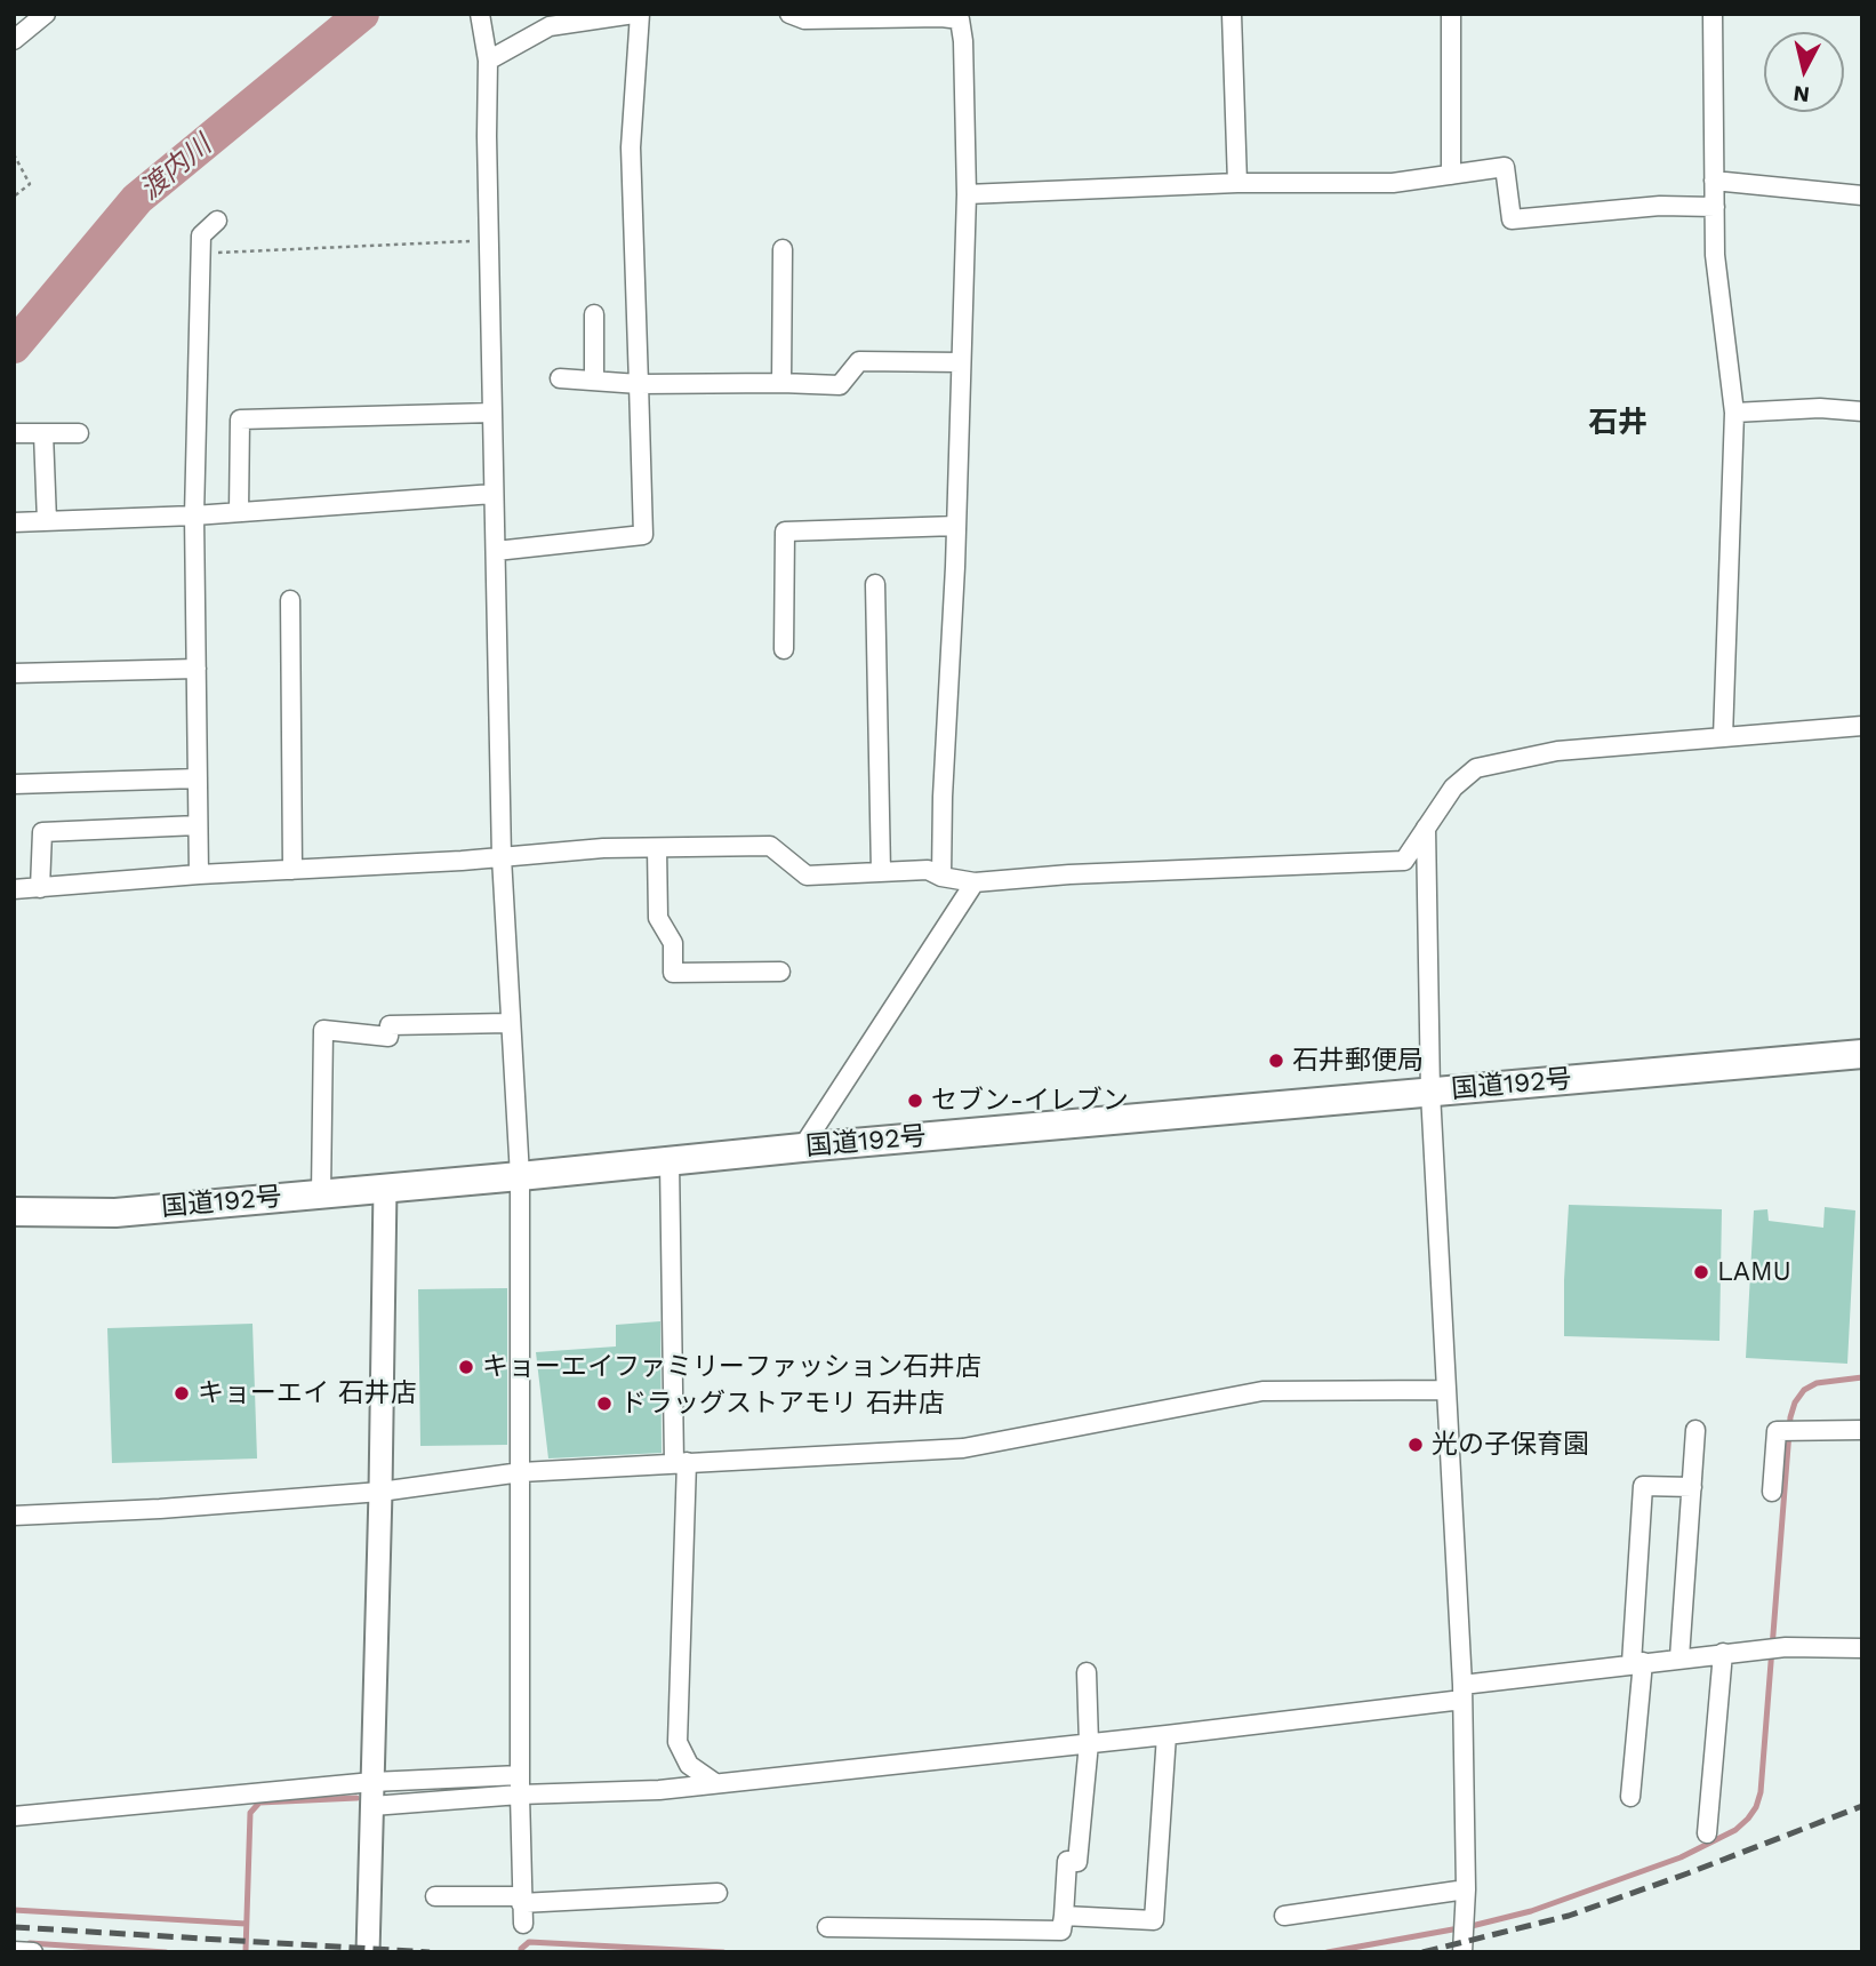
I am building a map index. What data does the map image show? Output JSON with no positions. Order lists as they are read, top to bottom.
{
  "streets": {
    "highway": ["国道192号"]
  },
  "districts": ["石井"],
  "water": ["渡内川"],
  "places": [
    "石井郵便局",
    "セブン-イレブン",
    "LAMU",
    "キョーエイファミリーファッション石井店",
    "キョーエイ 石井店",
    "ドラッグストアモリ 石井店",
    "光の子保育園"
  ],
  "north": "bottom"
}
